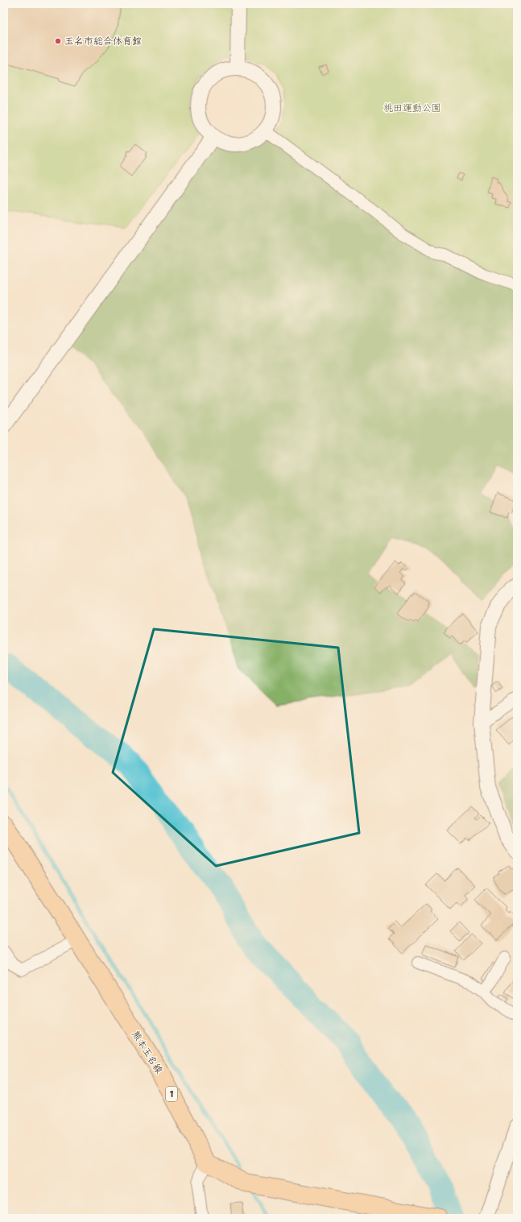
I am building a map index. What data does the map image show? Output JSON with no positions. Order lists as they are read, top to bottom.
{
  "streets": {
    "main road": ["熊本玉名線", "1"]
  },
  "parks": ["桃田運動公園"],
  "places": ["玉名市総合体育館"]
}
